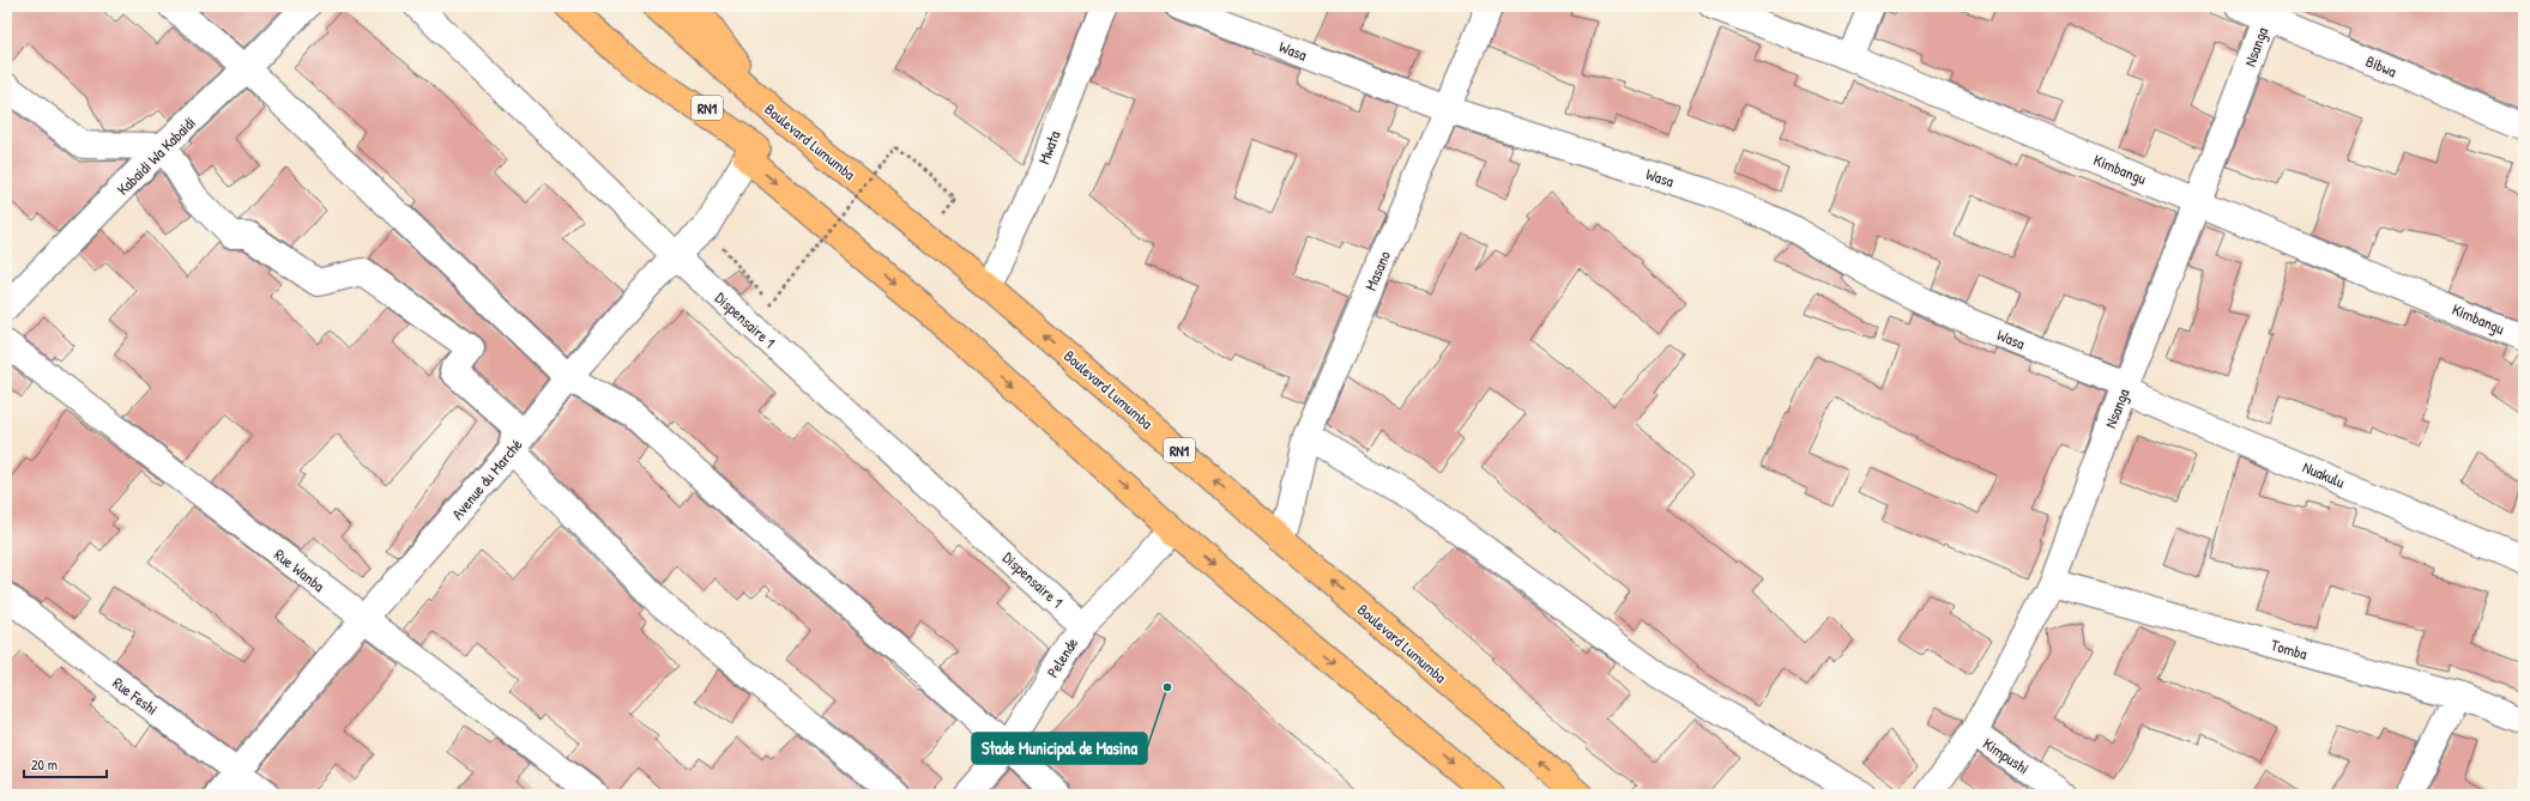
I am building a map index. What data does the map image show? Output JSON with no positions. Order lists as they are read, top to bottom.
{
  "streets": {
    "highway": ["RN1", "Boulevard Lumumba"],
    "street": [
      "Nsanga",
      "Wasa",
      "Bibwa",
      "Mwata",
      "Kabaidi Wa Kabaidi",
      "Kimbangu",
      "Masano",
      "Dispensaire 1",
      "Nuakulu",
      "Avenue du Marché",
      "Rue Wanba",
      "Tomba",
      "Pelende",
      "Rue Feshi",
      "Kimpushi"
    ]
  },
  "crossings": [
    ["Nsanga", "Wasa"],
    ["Nsanga", "Bibwa"],
    ["Nsanga", "Kimbangu"],
    ["Nsanga", "Nuakulu"],
    ["Nsanga", "Tomba"],
    ["Nsanga", "Kimpushi"],
    ["Wasa", "Masano"],
    ["Wasa", "Nuakulu"],
    ["RN1", "Avenue du Marché"],
    ["RN1", "Pelende"],
    ["Boulevard Lumumba", "Mwata"],
    ["Boulevard Lumumba", "Masano"],
    ["Dispensaire 1", "Avenue du Marché"],
    ["Dispensaire 1", "Pelende"],
    ["Avenue du Marché", "Rue Wanba"],
    ["Avenue du Marché", "Rue Feshi"]
  ],
  "places": ["Stade Municipal de Masina"],
  "scale_bar": "20 m"
}
